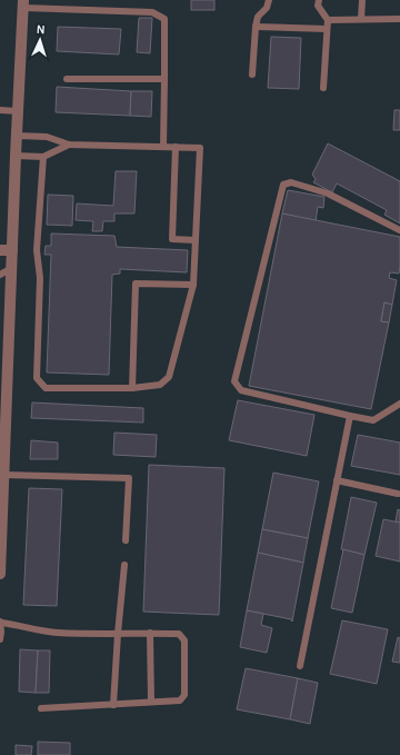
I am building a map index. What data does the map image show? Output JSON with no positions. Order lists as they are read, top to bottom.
{
  "north": "top"
}
